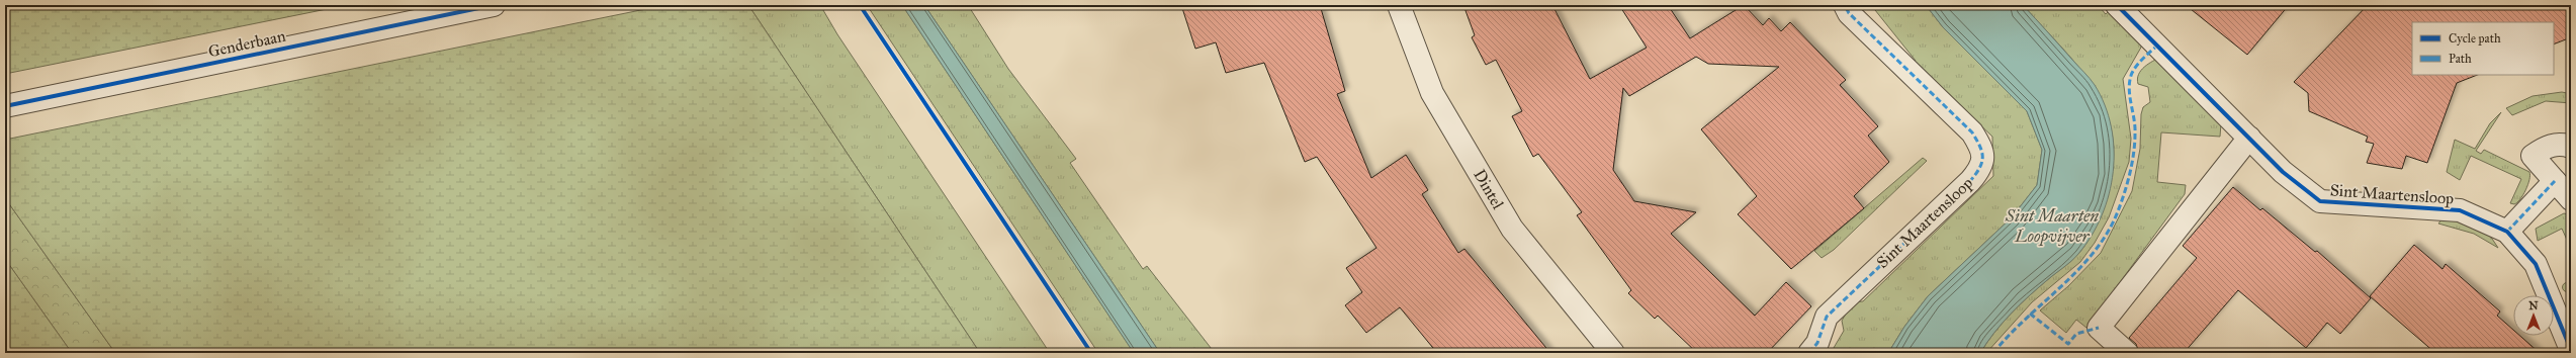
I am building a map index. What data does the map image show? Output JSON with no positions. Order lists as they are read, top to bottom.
{
  "streets": {
    "street": ["Genderbaan", "Dintel", "Sint Maartensloop"]
  },
  "water": ["Sint Maarten Loopvijver"],
  "legend": ["Cycle path", "Path"],
  "north": "top"
}
